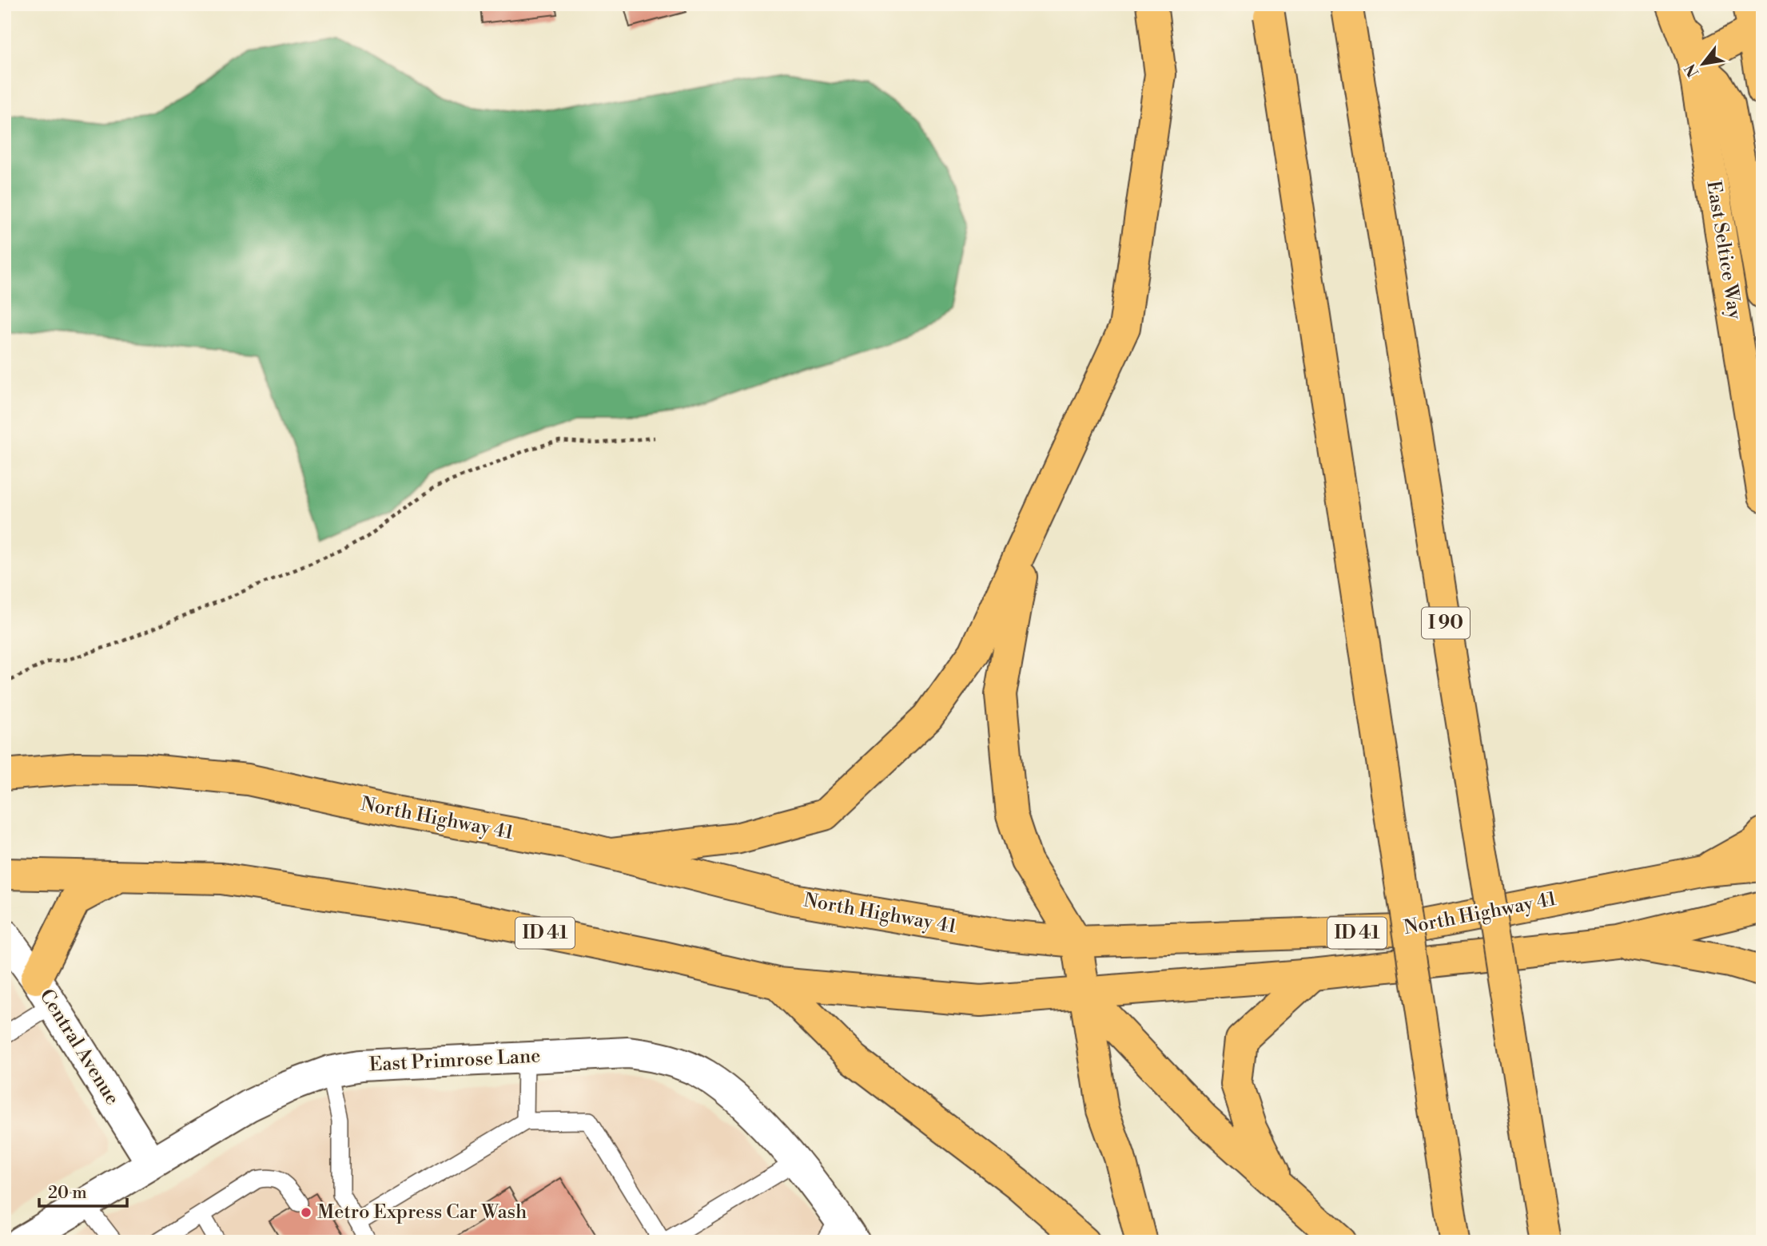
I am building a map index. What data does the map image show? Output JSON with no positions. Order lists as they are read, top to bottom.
{
  "streets": {
    "main road": [
      "East Seltice Way",
      "I 90",
      "North Highway 41",
      "ID 41"
    ],
    "street": ["Central Avenue", "East Primrose Lane"]
  },
  "crossings": [
    ["Central Avenue", "East Primrose Lane"]
  ],
  "places": ["Metro Express Car Wash"],
  "scale_bar": "20 m",
  "north": "bottom left"
}
